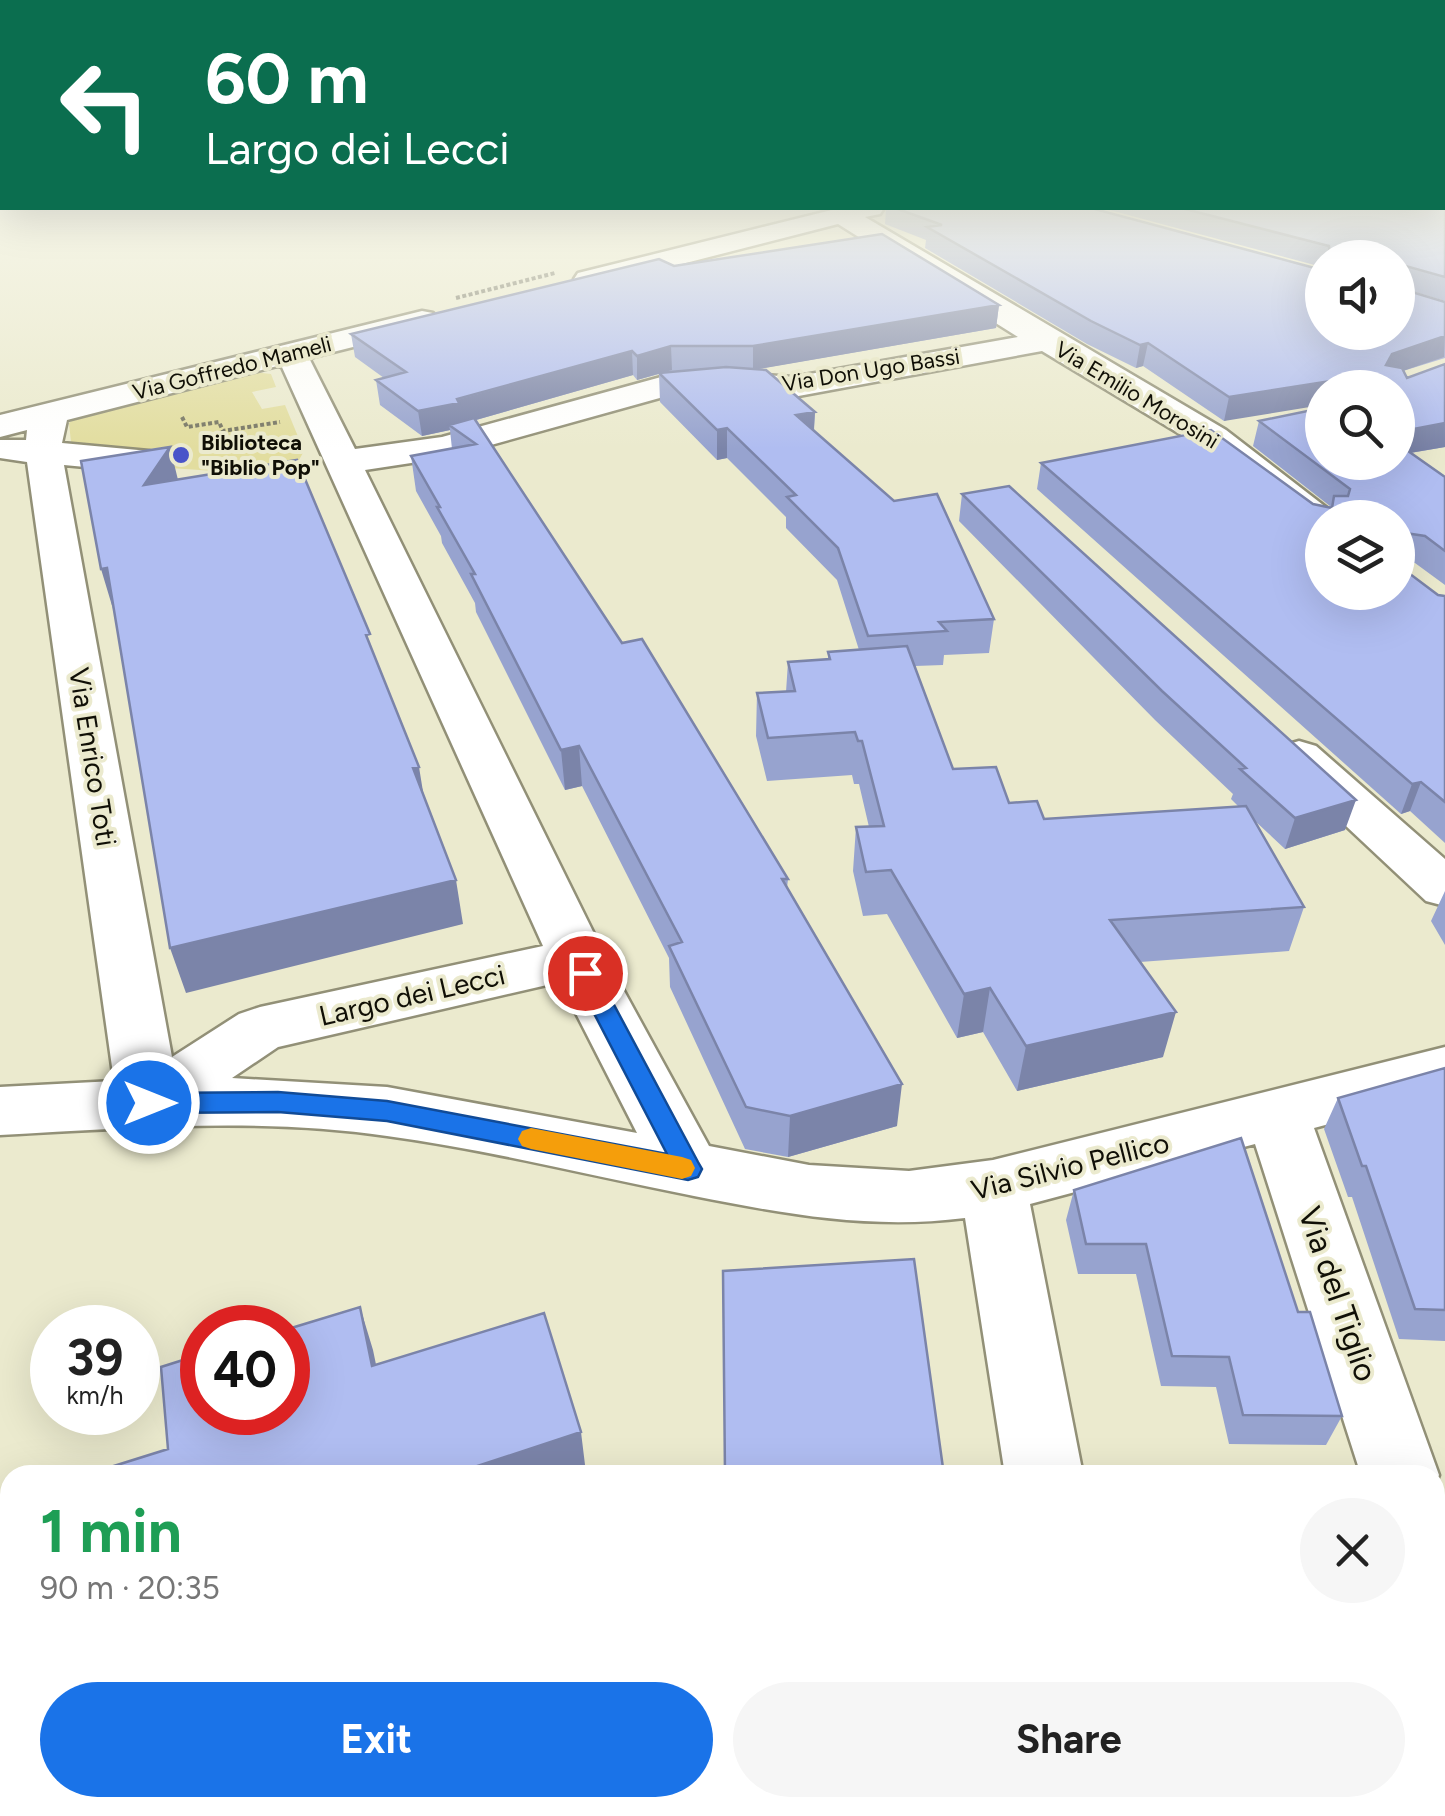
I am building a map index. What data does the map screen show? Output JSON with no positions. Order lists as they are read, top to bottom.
{
  "streets": {
    "street": [
      "Via Goffredo Mameli",
      "Via Don Ugo Bassi",
      "Via Emilio Morosini",
      "Via Enrico Toti",
      "Largo dei Lecci",
      "Via Silvio Pellico",
      "Via del Tiglio"
    ]
  },
  "crossings": [
    ["Via Goffredo Mameli", "Via Enrico Toti"],
    ["Via Don Ugo Bassi", "Via Emilio Morosini"],
    ["Via Enrico Toti", "Largo dei Lecci"],
    ["Via Enrico Toti", "Via Silvio Pellico"],
    ["Largo dei Lecci", "Via Silvio Pellico"],
    ["Via Silvio Pellico", "Via del Tiglio"]
  ],
  "places": ["Biblioteca \"Biblio Pop\""],
  "page": {
    "turn": ["60 m", "Largo dei Lecci"],
    "speed": "39 km/h",
    "limit": "40",
    "heading": ["1 min", "90 m · 20:35"],
    "buttons": ["Exit", "Share"]
  }
}
